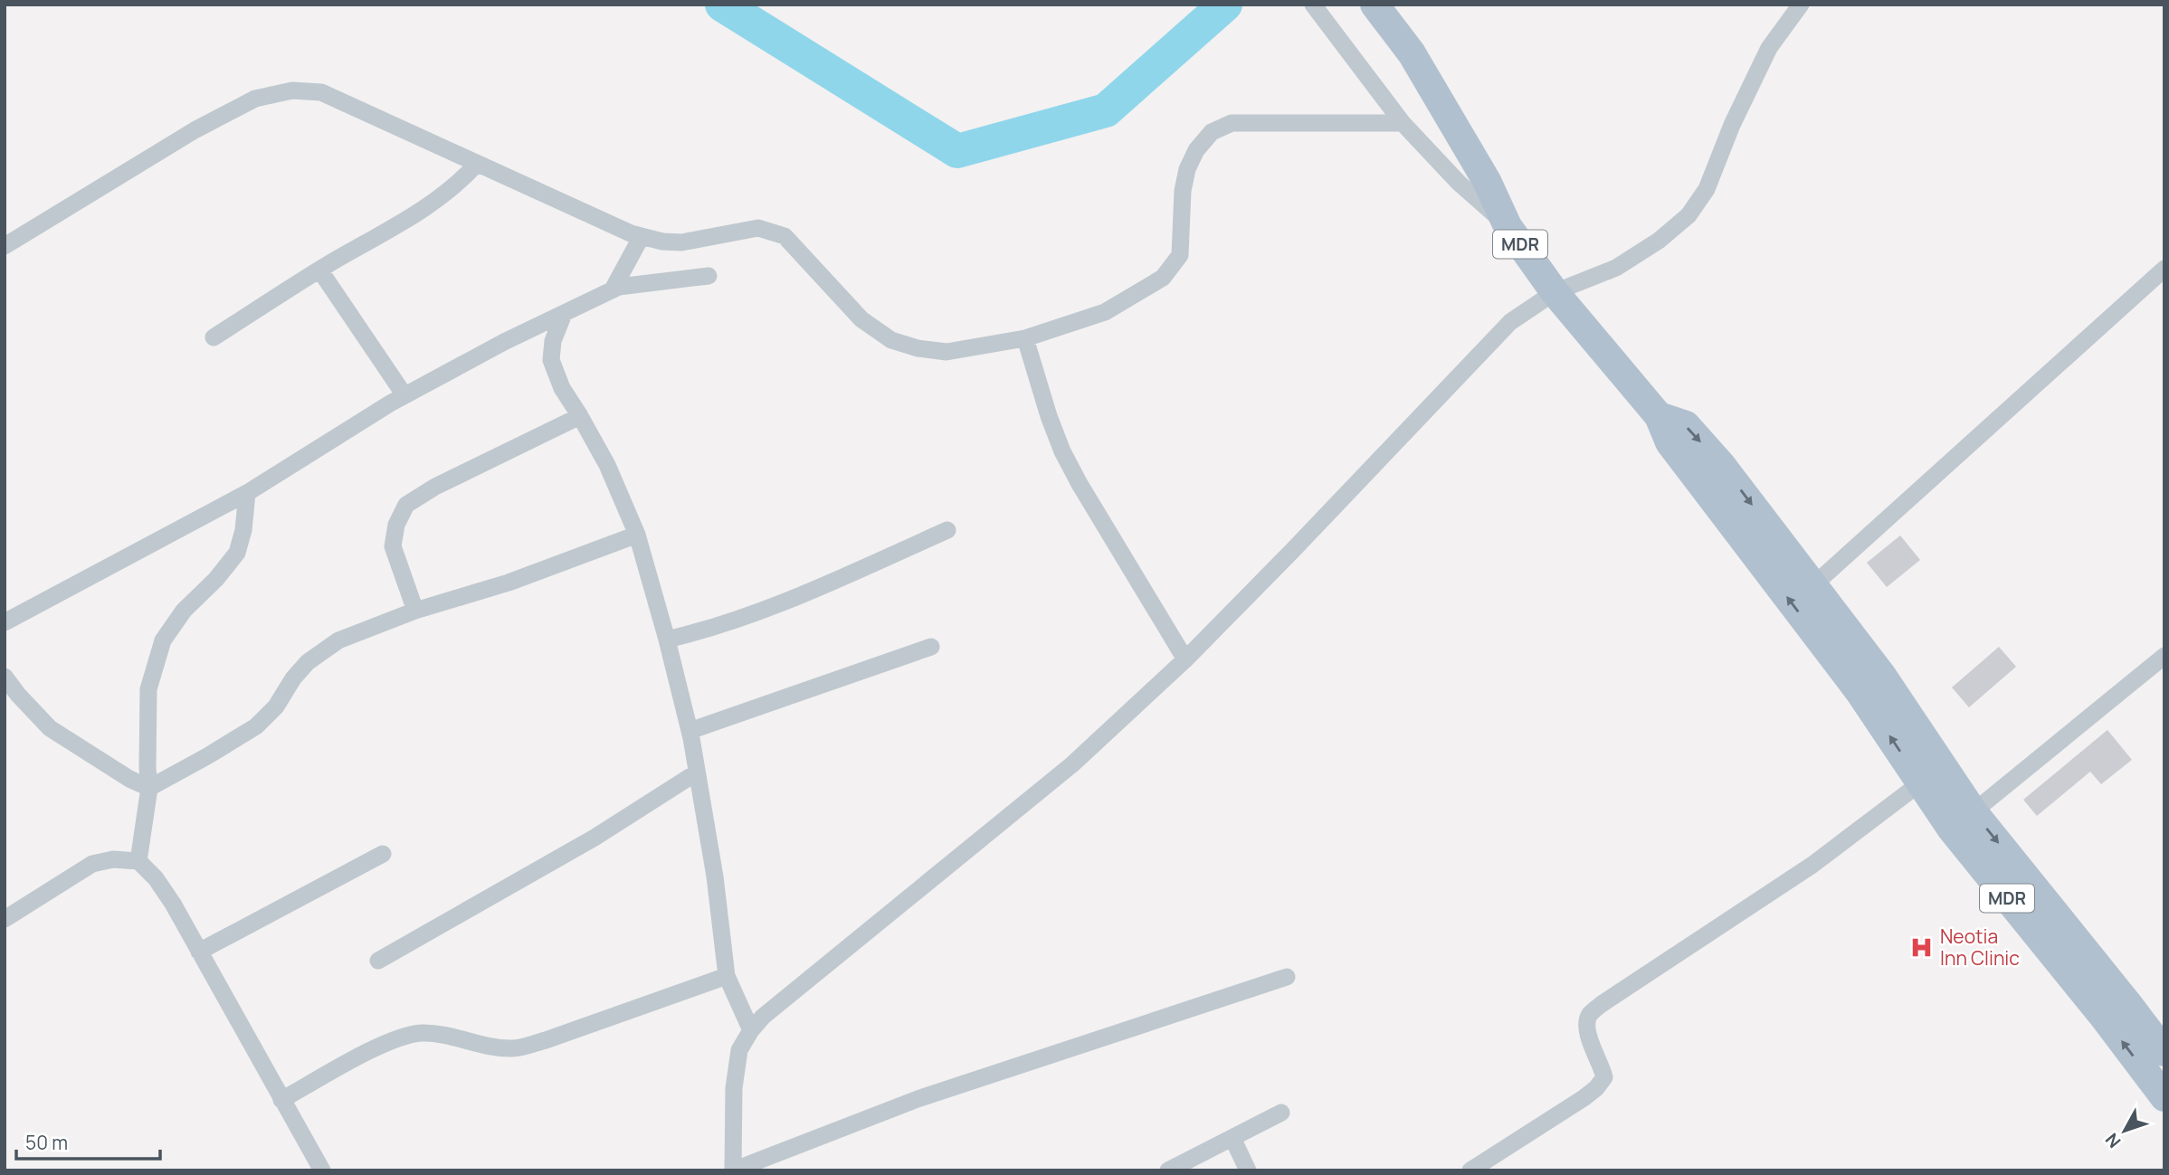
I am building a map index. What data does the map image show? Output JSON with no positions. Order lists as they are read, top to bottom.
{
  "streets": {
    "main road": ["MDR"]
  },
  "places": {
    "hospital": ["Neotia Inn Clinic"]
  },
  "scale_bar": "50 m",
  "north": "bottom left"
}
